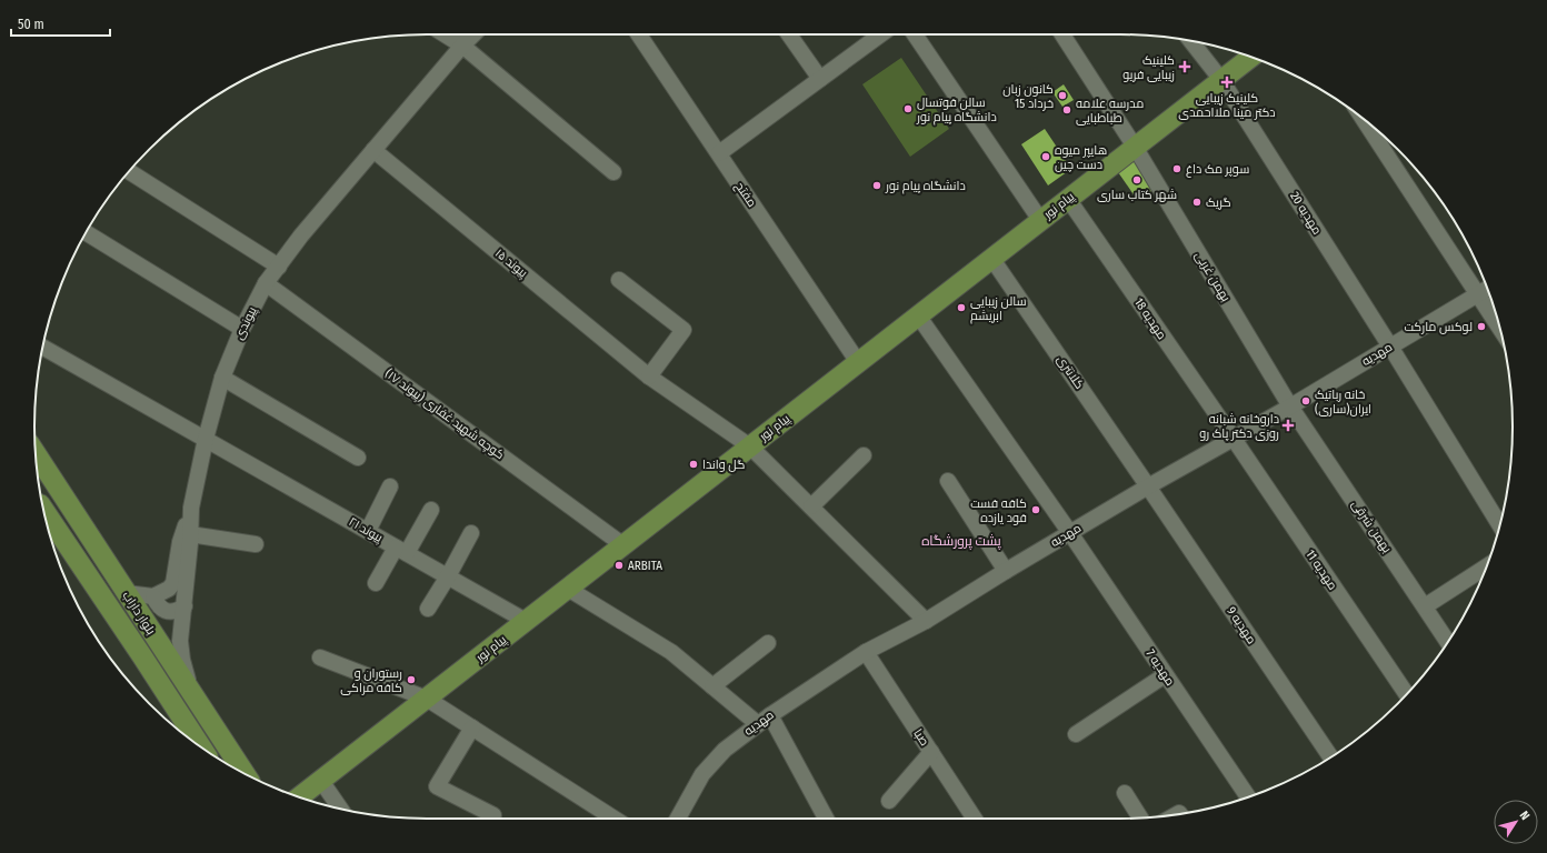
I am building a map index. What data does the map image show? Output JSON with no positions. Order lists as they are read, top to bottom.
{
  "streets": {
    "main road": ["پیام نور", "بلوار داراب"],
    "street": [
      "مفتح",
      "مهدیه 20",
      "پیوند ۱۵",
      "بهمن غربی",
      "مهدیه 18",
      "پیوندی",
      "مهدیه",
      "کلانتری",
      "کوچه شهید غفاری (پیوند ۱۷)",
      "بهمن شرقی",
      "پیوند ۲۱",
      "مهدیه 11",
      "مهدیه 9",
      "مهدیه 7",
      "صبا"
    ]
  },
  "crossings": [
    ["مفتح", "پیام نور"],
    ["پیام نور", "مهدیه 20"],
    ["پیام نور", "پیوند ۱۵"],
    ["پیام نور", "بهمن غربی"],
    ["پیام نور", "مهدیه 18"],
    ["پیام نور", "کلانتری"],
    ["پیام نور", "کوچه شهید غفاری (پیوند ۱۷)"],
    ["پیام نور", "پیوند ۲۱"],
    ["پیام نور", "مهدیه 7"],
    ["مهدیه 20", "مهدیه"],
    ["پیوند ۱۵", "پیوندی"],
    ["پیوند ۱۵", "مهدیه"],
    ["بهمن غربی", "مهدیه"],
    ["بهمن غربی", "بهمن شرقی"],
    ["مهدیه 18", "مهدیه"],
    ["مهدیه 18", "مهدیه 11"],
    ["پیوندی", "کوچه شهید غفاری (پیوند ۱۷)"],
    ["پیوندی", "پیوند ۲۱"],
    ["پیوندی", "بلوار داراب"],
    ["مهدیه", "کلانتری"],
    ["مهدیه", "بهمن شرقی"],
    ["مهدیه", "مهدیه 11"],
    ["مهدیه", "مهدیه 9"],
    ["مهدیه", "مهدیه 7"],
    ["مهدیه", "صبا"],
    ["کلانتری", "مهدیه 9"]
  ],
  "districts": ["پشت پرورشگاه"],
  "places": {
    "health": ["کلینیک زیبایی فریو", "کلینیک زیبایی دکتر مینا ملااحمدی", "داروخانه شبانه روزی دکتر پاک رو"],
    "other": [
      "کانون زبان 15 خرداد",
      "سالن فوتسال دانشگاه پیام نور",
      "مدرسه علامه طباطبایی",
      "هایپر میوه دست چین",
      "سوپر مک داغ",
      "شهر کتاب ساری",
      "دانشگاه پیام نور",
      "گریک",
      "سالن زیبایی ابریشم",
      "لوکس مارکت",
      "خانه رباتیک ایران(ساری)",
      "گل واندا",
      "کافه فست فود یازده",
      "ARBITA",
      "رستوران و کافه مراکی"
    ]
  },
  "scale_bar": "50 m",
  "north": "top right"
}
